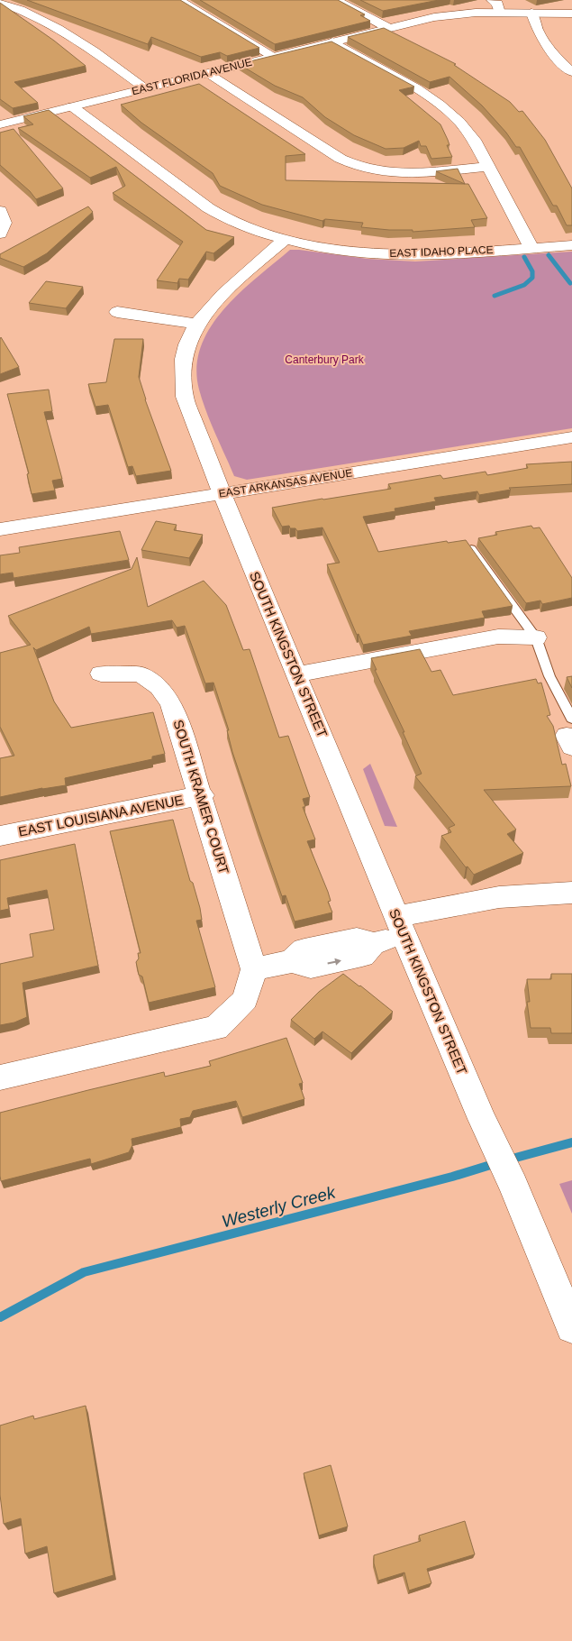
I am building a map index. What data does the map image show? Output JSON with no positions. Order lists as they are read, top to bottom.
{
  "streets": {
    "street": [
      "EAST FLORIDA AVENUE",
      "EAST IDAHO PLACE",
      "EAST ARKANSAS AVENUE",
      "SOUTH KINGSTON STREET",
      "SOUTH KRAMER COURT",
      "EAST LOUISIANA AVENUE"
    ]
  },
  "crossings": [
    ["EAST IDAHO PLACE", "SOUTH KINGSTON STREET"],
    ["EAST ARKANSAS AVENUE", "SOUTH KINGSTON STREET"],
    ["SOUTH KRAMER COURT", "EAST LOUISIANA AVENUE"]
  ],
  "water": ["Westerly Creek"],
  "parks": ["Canterbury Park"]
}
